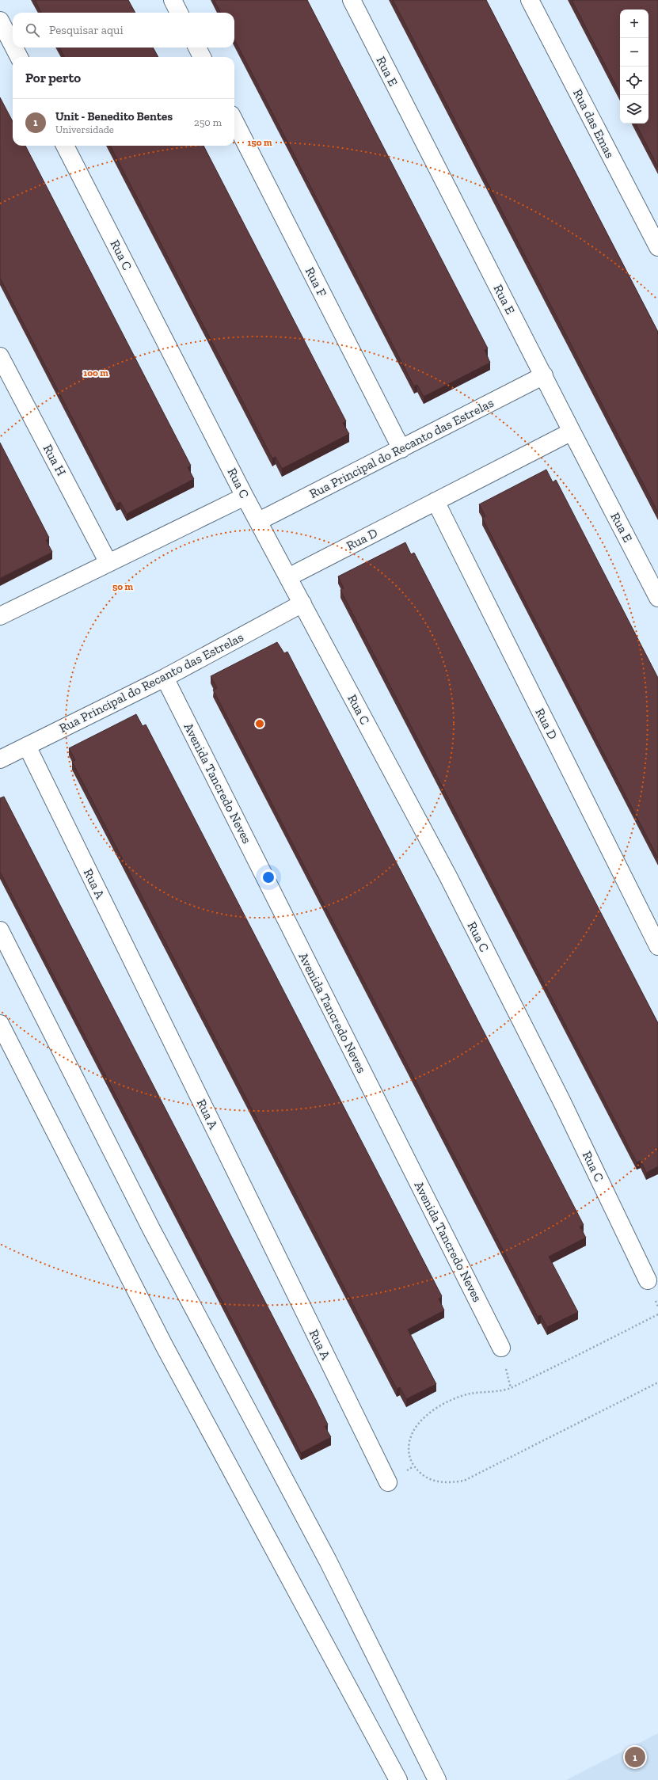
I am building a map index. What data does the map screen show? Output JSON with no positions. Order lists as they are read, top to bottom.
{
  "streets": {
    "street": [
      "Rua E",
      "Rua das Emas",
      "Rua C",
      "Rua F",
      "Rua Principal do Recanto das Estrelas",
      "Rua H",
      "Rua D",
      "Avenida Tancredo Neves",
      "Rua A"
    ]
  },
  "crossings": [
    ["Rua E", "Rua Principal do Recanto das Estrelas"],
    ["Rua E", "Rua D"],
    ["Rua C", "Rua Principal do Recanto das Estrelas"],
    ["Rua C", "Rua D"],
    ["Rua F", "Rua Principal do Recanto das Estrelas"],
    ["Rua Principal do Recanto das Estrelas", "Avenida Tancredo Neves"],
    ["Rua Principal do Recanto das Estrelas", "Rua A"]
  ],
  "page": {
    "map_buttons": ["+", "−"],
    "search": "Pesquisar aqui",
    "heading": "Por perto",
    "list": [
      {
        "mark": "1",
        "name": "Unit - Benedito Bentes",
        "note": "Universidade",
        "value": "250 m"
      }
    ],
    "pins": "1"
  },
  "rings": ["150 m", "100 m", "50 m"]
}
